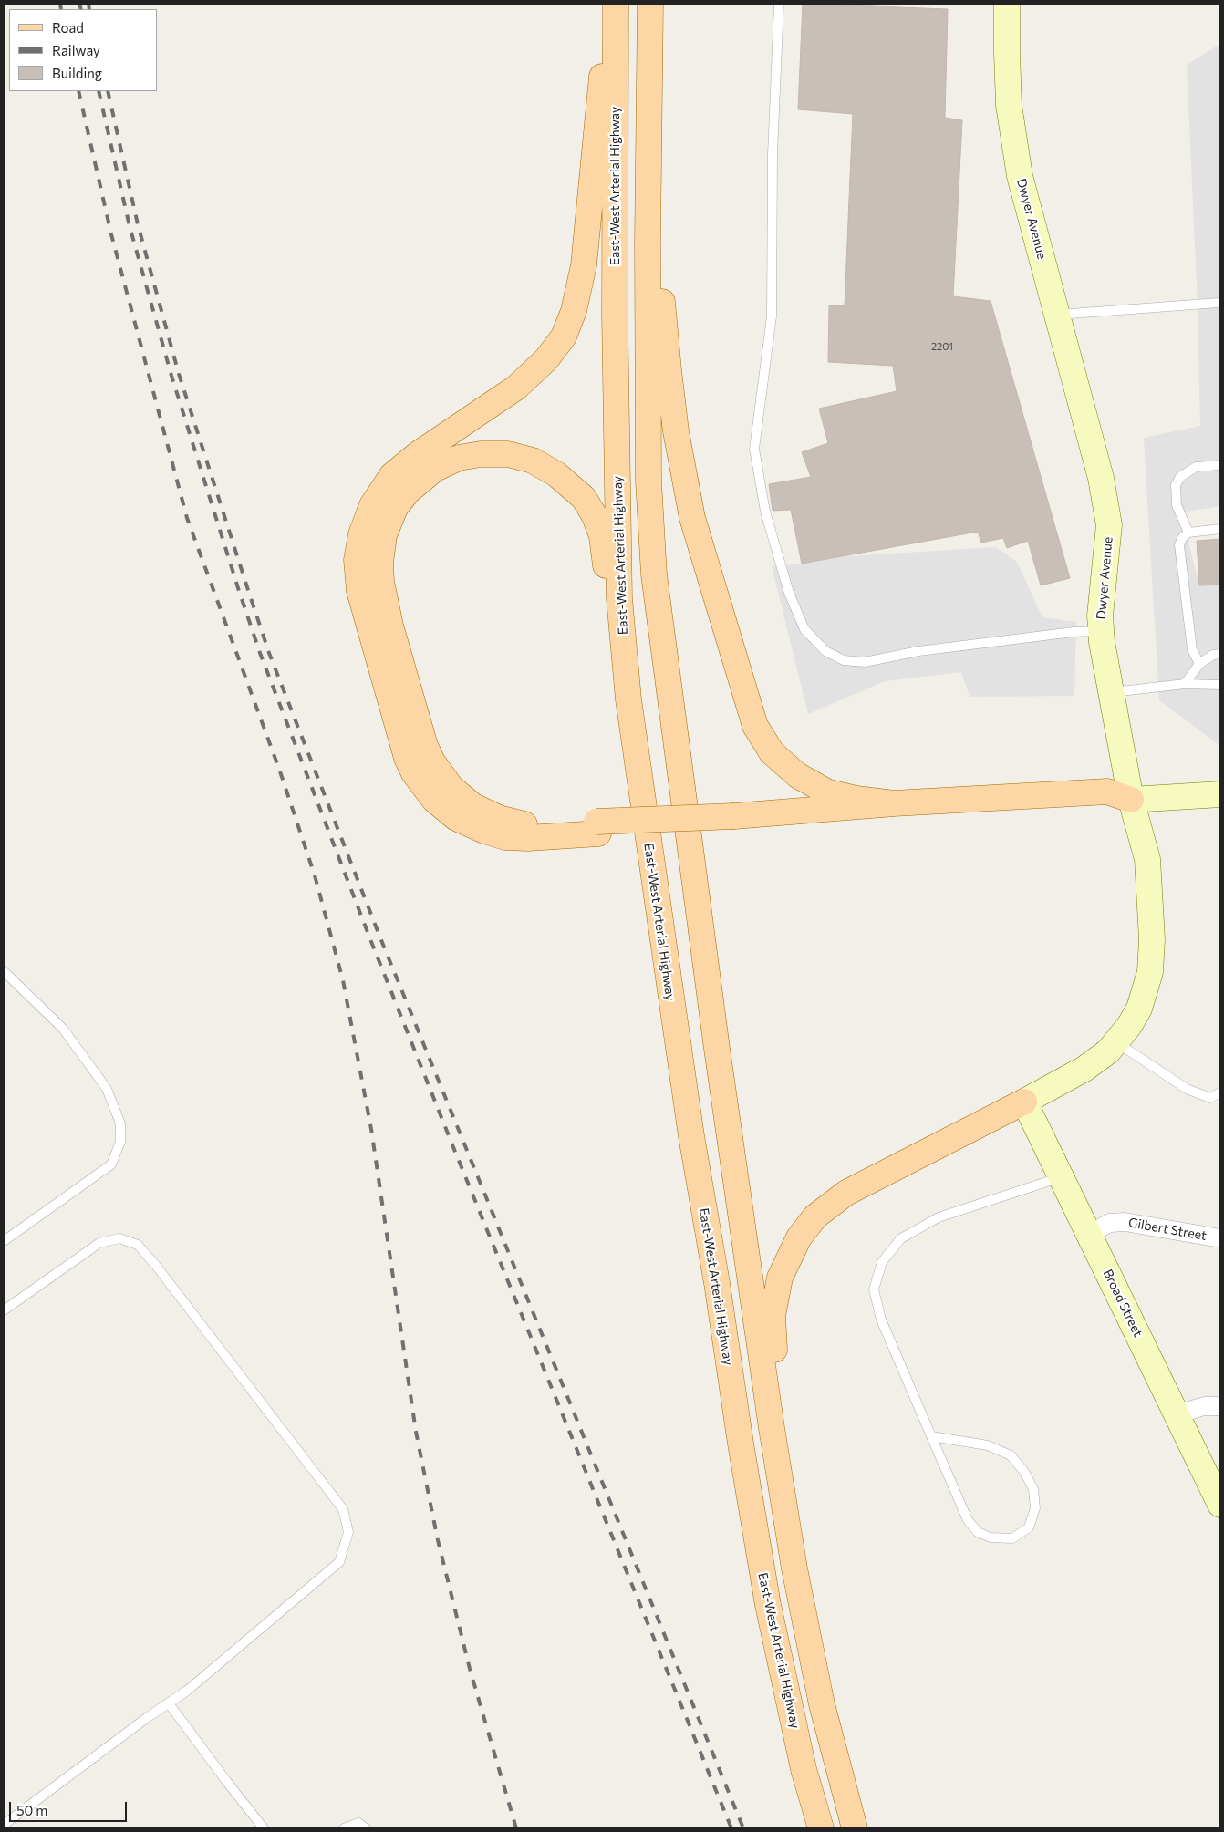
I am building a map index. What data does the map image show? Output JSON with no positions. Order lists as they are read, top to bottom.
{
  "streets": {
    "main road": ["East-West Arterial Highway", "Dwyer Avenue", "Broad Street"],
    "street": ["Gilbert Street"]
  },
  "crossings": [
    ["Dwyer Avenue", "Broad Street"],
    ["Gilbert Street", "Broad Street"]
  ],
  "house_numbers": ["2201"],
  "legend": ["Road", "Railway", "Building"],
  "scale_bar": "50 m"
}
